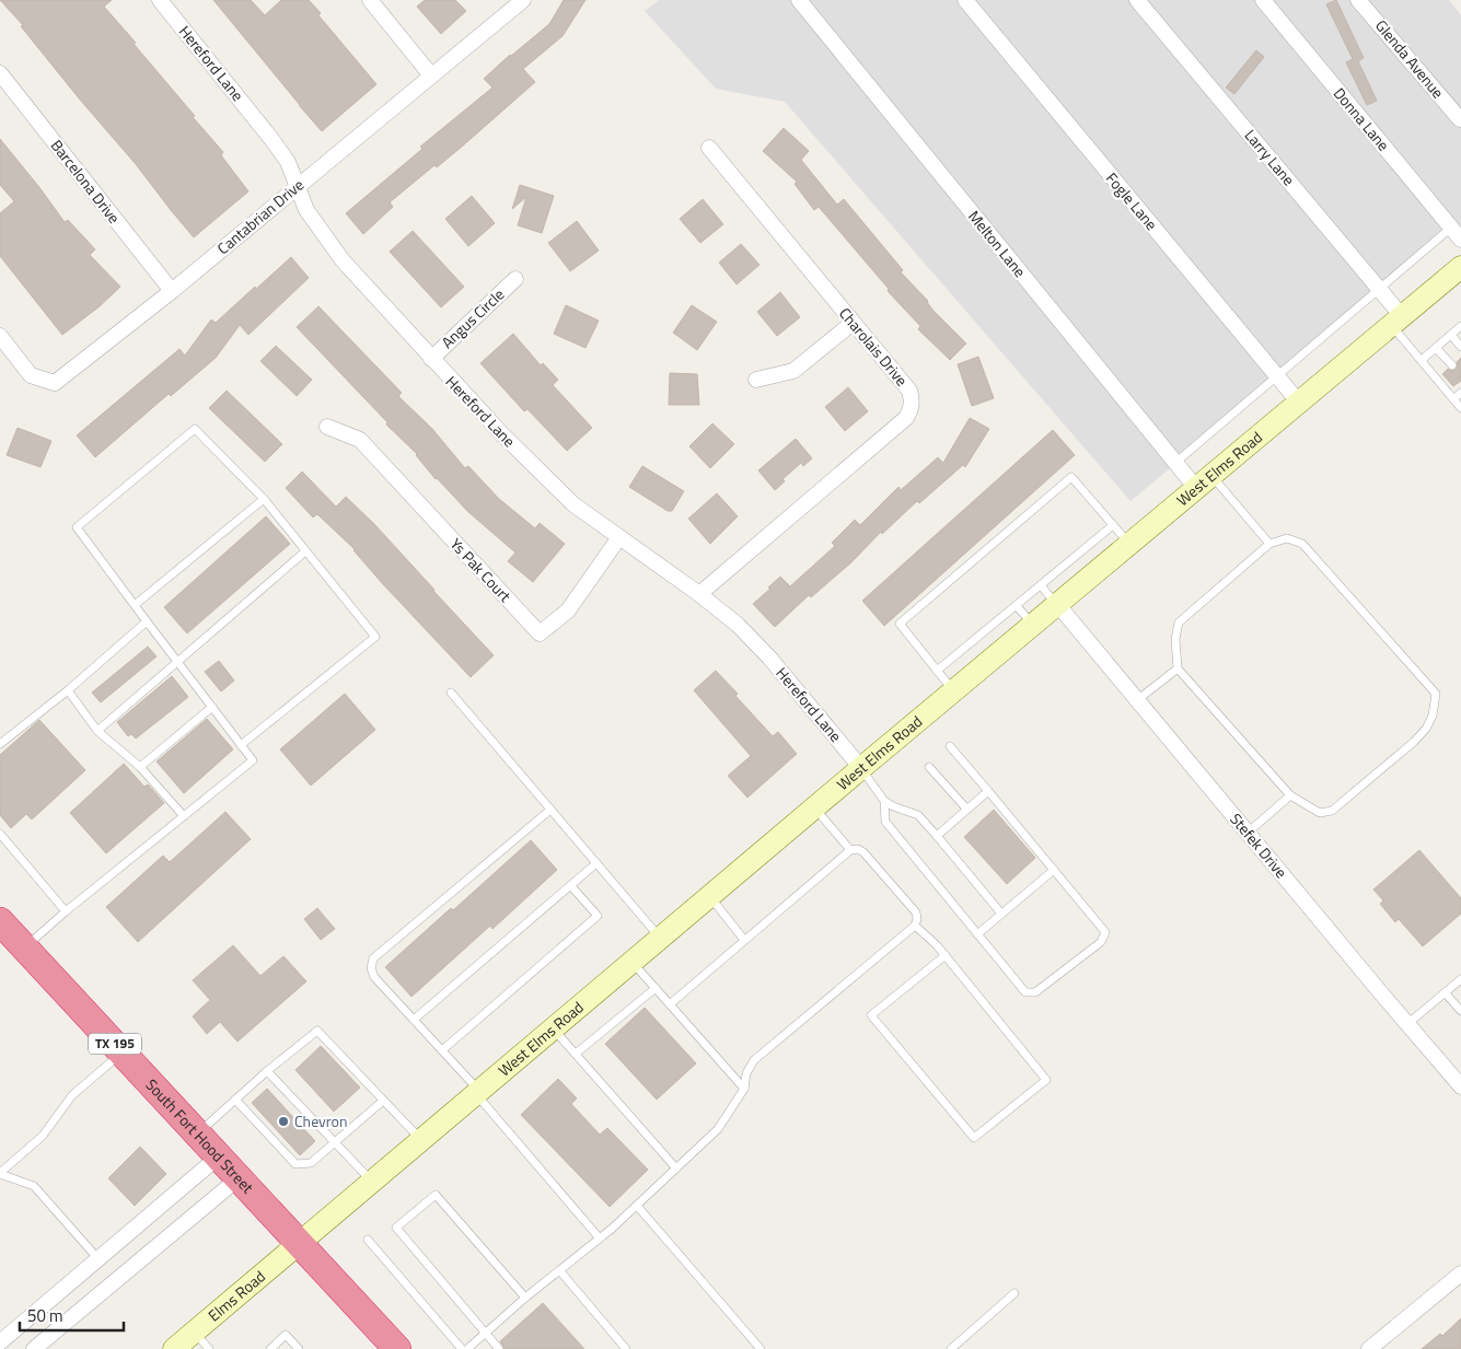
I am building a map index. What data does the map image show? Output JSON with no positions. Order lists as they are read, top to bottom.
{
  "streets": {
    "highway": ["TX 195", "South Fort Hood Street"],
    "main road": ["West Elms Road", "Elms Road"],
    "street": [
      "Glenda Avenue",
      "Hereford Lane",
      "Donna Lane",
      "Larry Lane",
      "Barcelona Drive",
      "Fogle Lane",
      "Cantabrian Drive",
      "Melton Lane",
      "Angus Circle",
      "Charolais Drive",
      "Ys Pak Court",
      "Stefek Drive"
    ]
  },
  "crossings": [
    ["Hereford Lane", "Cantabrian Drive"],
    ["Hereford Lane", "Angus Circle"],
    ["Hereford Lane", "Charolais Drive"],
    ["Hereford Lane", "West Elms Road"],
    ["Hereford Lane", "Ys Pak Court"],
    ["Larry Lane", "West Elms Road"],
    ["Barcelona Drive", "Cantabrian Drive"],
    ["Fogle Lane", "West Elms Road"],
    ["Melton Lane", "West Elms Road"],
    ["West Elms Road", "Stefek Drive"],
    ["West Elms Road", "South Fort Hood Street"],
    ["West Elms Road", "Elms Road"],
    ["South Fort Hood Street", "Elms Road"]
  ],
  "places": ["Chevron"],
  "scale_bar": "50 m"
}
